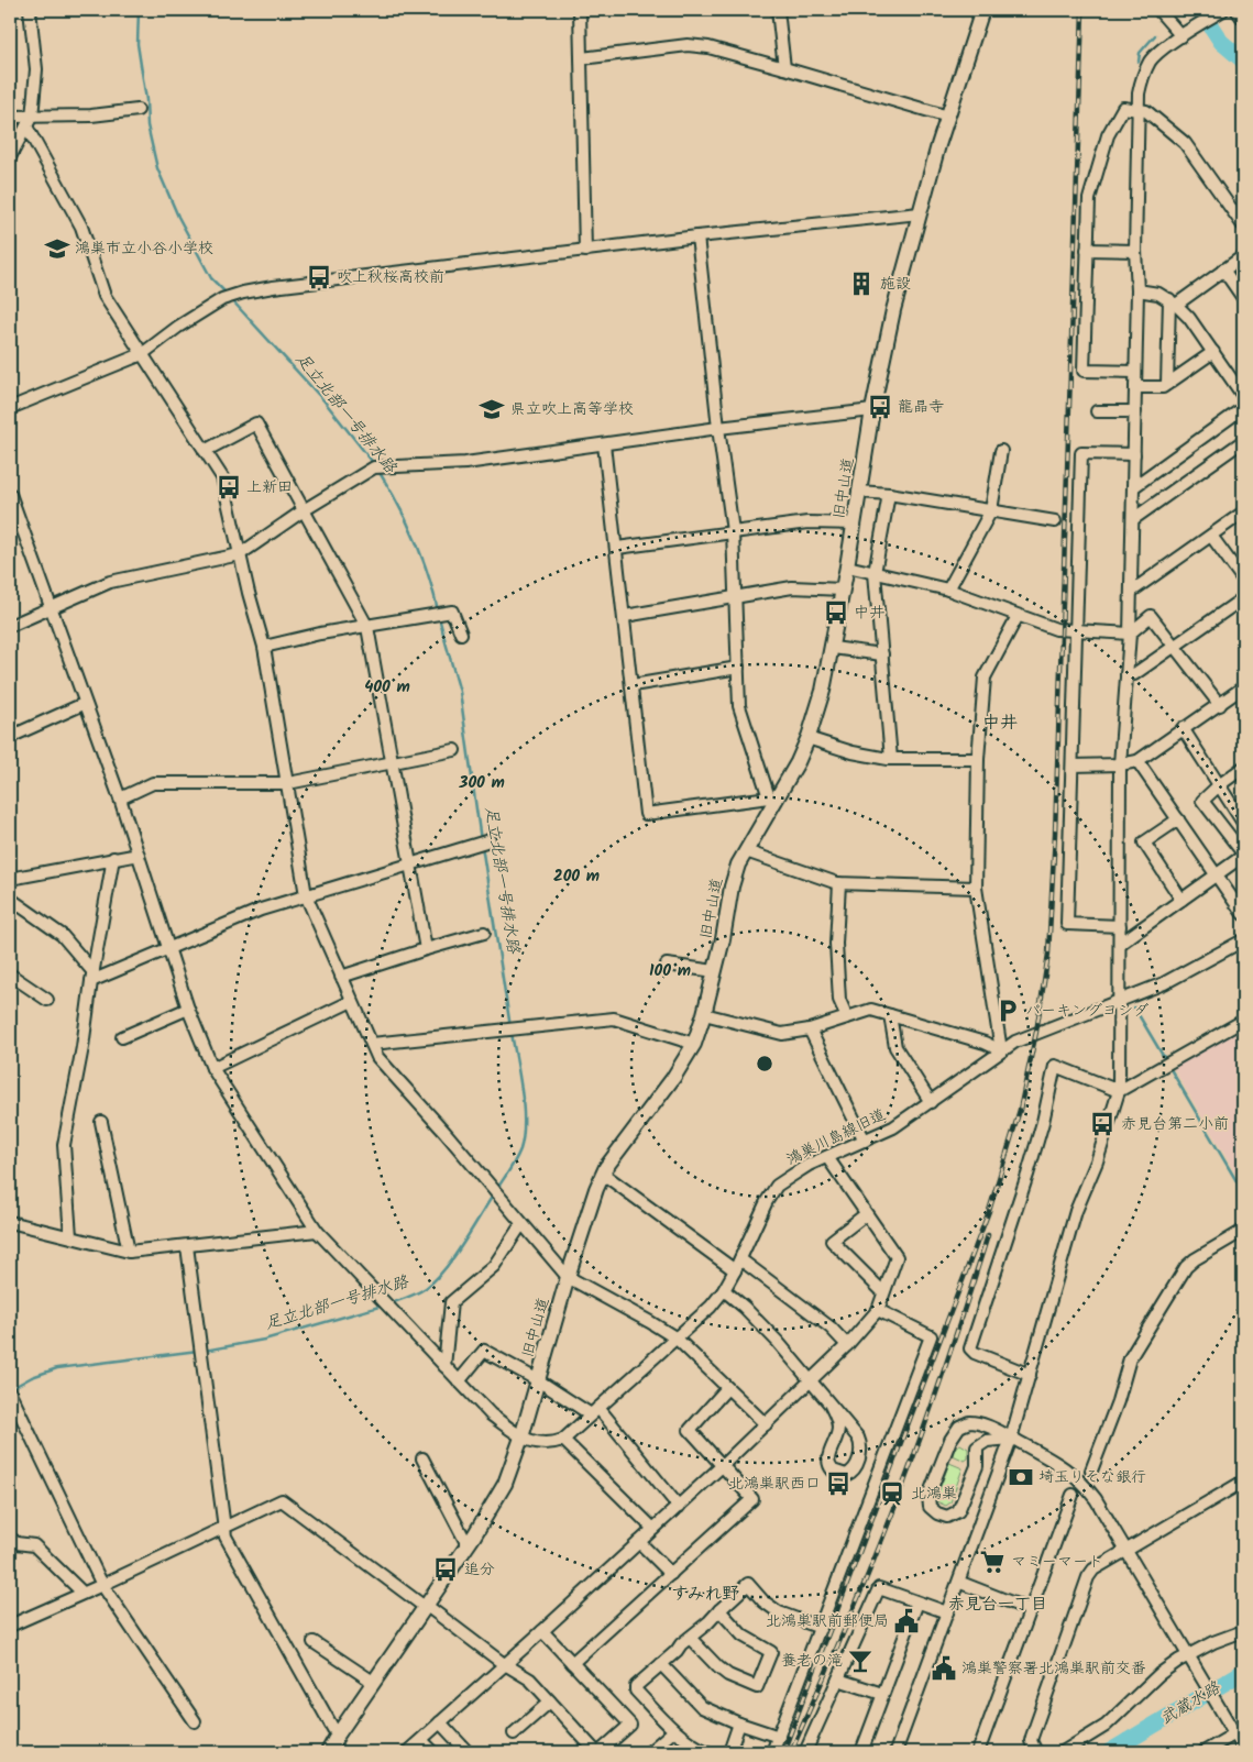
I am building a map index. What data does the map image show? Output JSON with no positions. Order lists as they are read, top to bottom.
{
  "streets": {
    "main road": ["旧中山道"],
    "street": ["鴻巣川島線旧道"]
  },
  "districts": ["中井", "すみれ野", "赤見台一丁目"],
  "water": ["足立北部一号排水路", "武蔵水路"],
  "places": {
    "school or university": ["鴻巣市立小谷小学校", "県立吹上高等学校"],
    "bus stop": [
      "吹上秋桜高校前",
      "龍晶寺",
      "上新田",
      "中井",
      "赤見台第二小前",
      "北鴻巣駅西口",
      "追分"
    ],
    "building": ["施設"],
    "parking": ["パーキングヨシダ"],
    "bank": ["埼玉りそな銀行"],
    "station": ["北鴻巣"],
    "supermarket": ["マミーマート"],
    "public building": ["北鴻巣駅前郵便局", "鴻巣警察署北鴻巣駅前交番"],
    "bar": ["養老の滝"]
  },
  "rings": [
    "400 m",
    "300 m",
    "200 m",
    "100 m"
  ]
}
